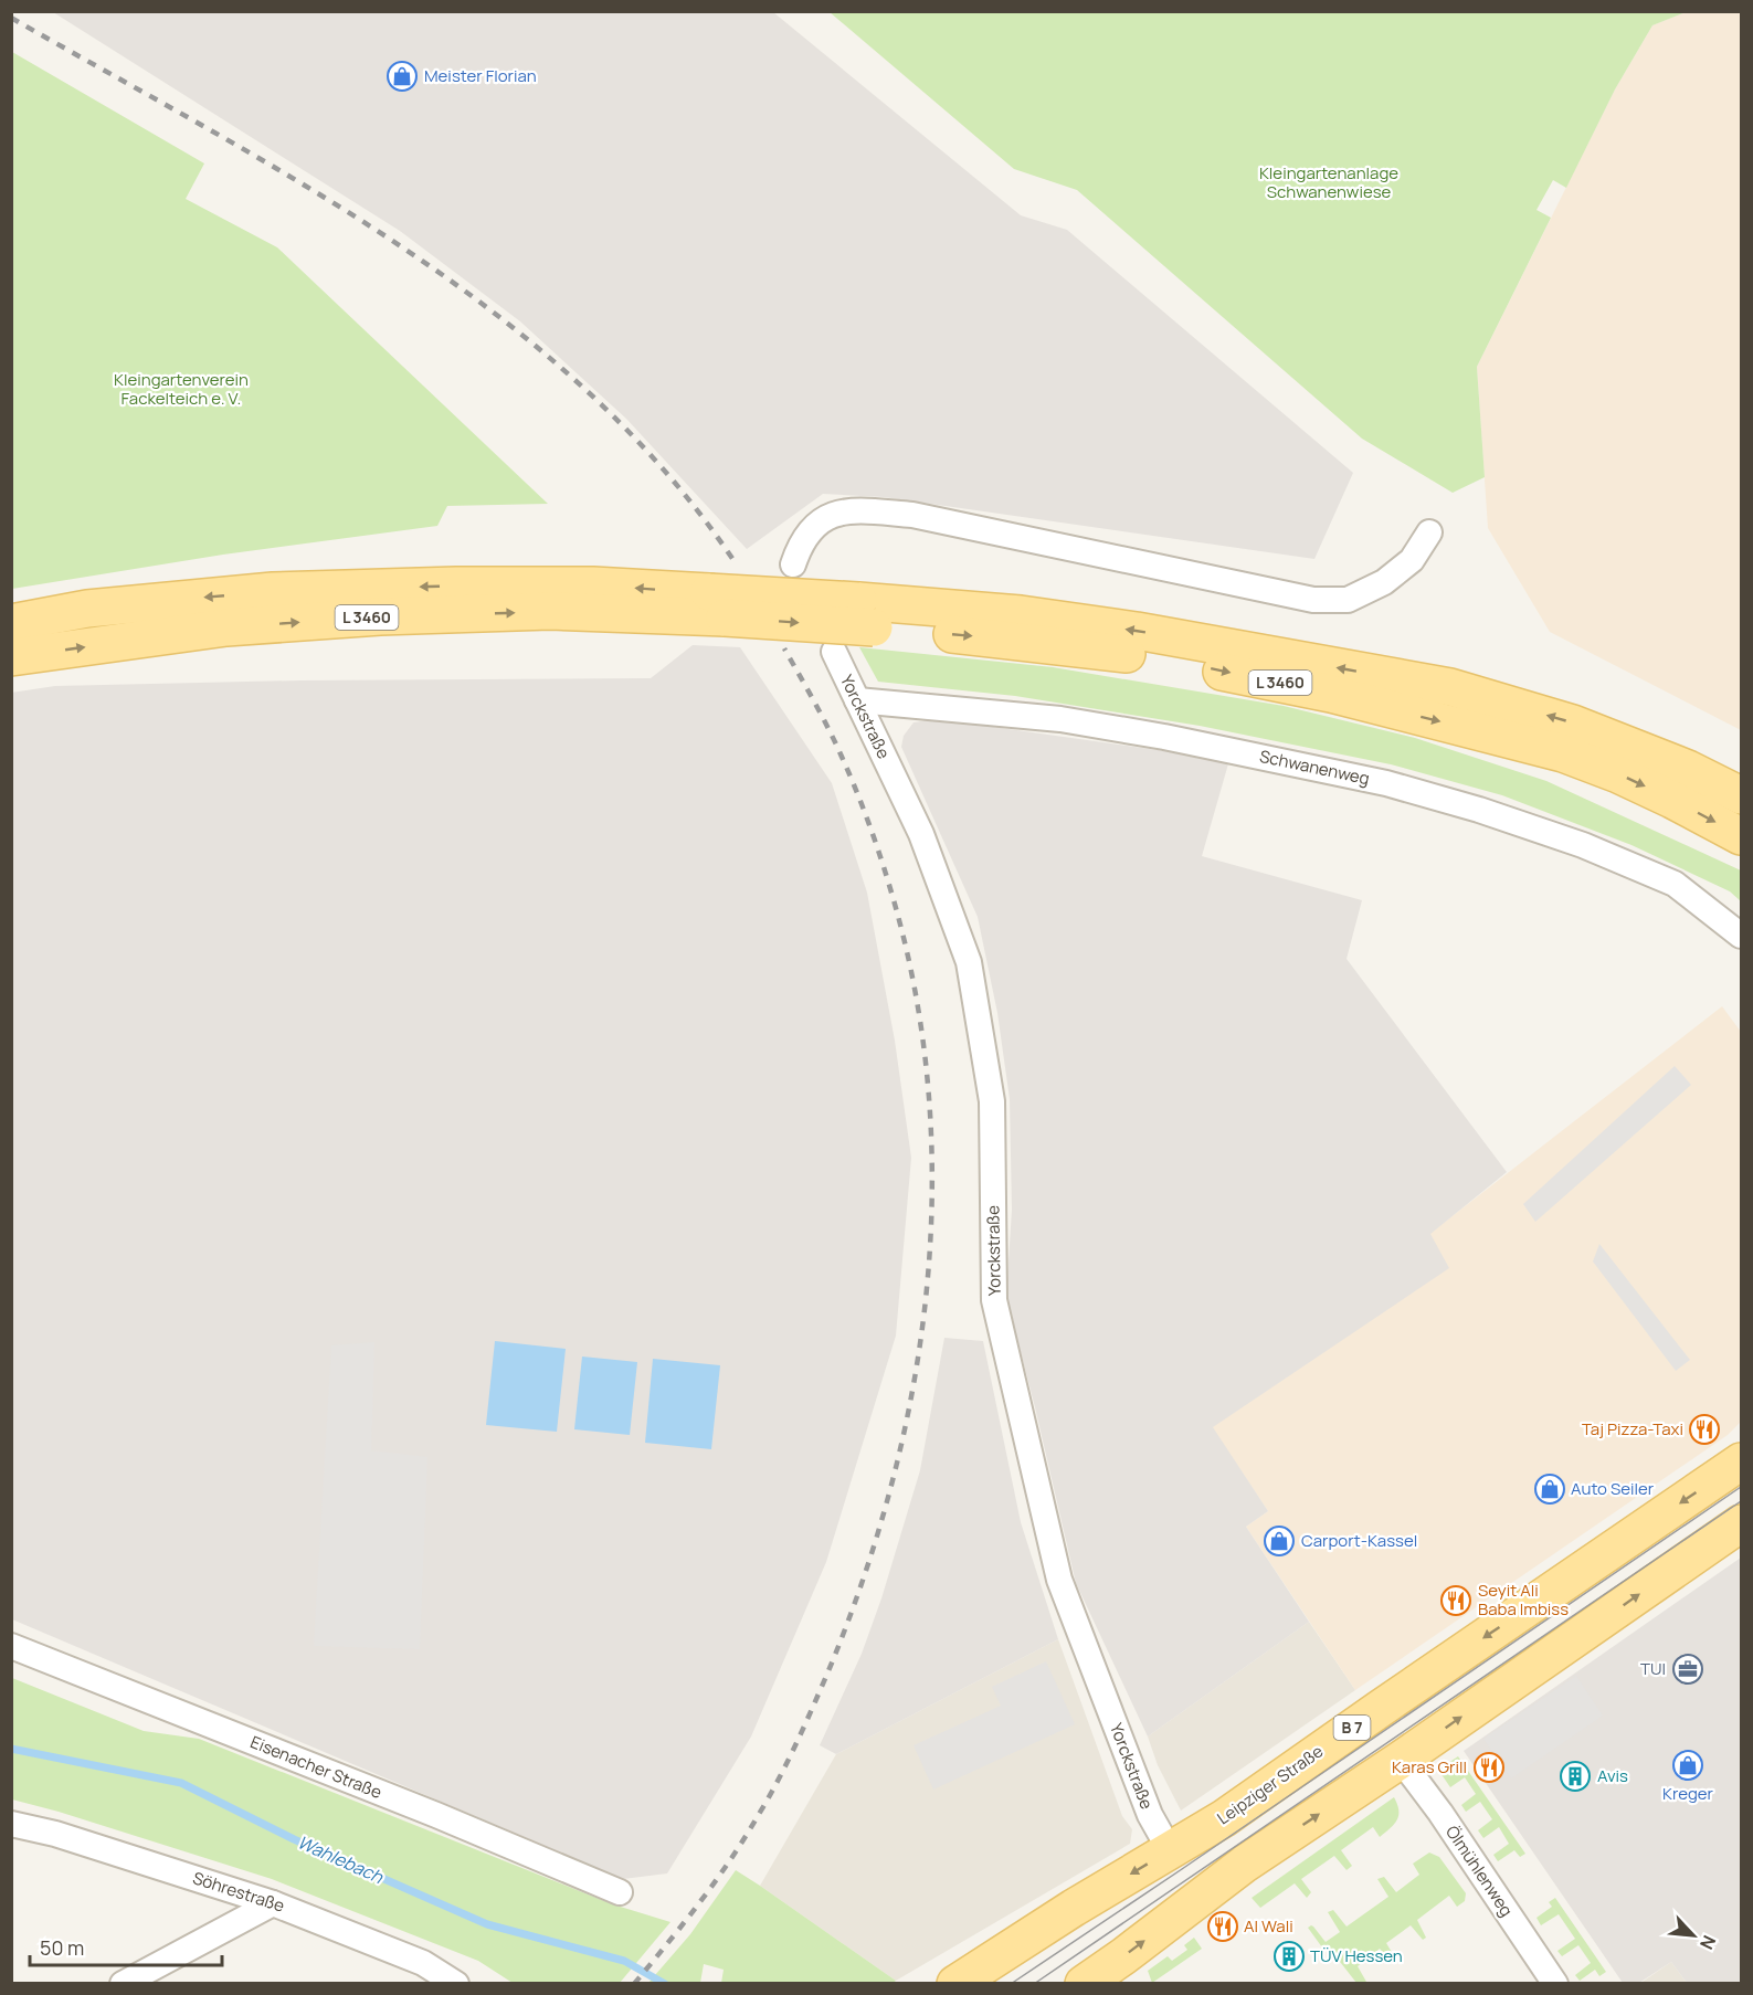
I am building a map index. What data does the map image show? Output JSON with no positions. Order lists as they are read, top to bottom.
{
  "streets": {
    "main road": ["L 3460", "B 7", "Leipziger Straße"],
    "street": [
      "Yorckstraße",
      "Schwanenweg",
      "Eisenacher Straße",
      "Ölmühlenweg",
      "Söhrestraße"
    ]
  },
  "crossings": [
    ["Yorckstraße", "Schwanenweg"],
    ["Yorckstraße", "Leipziger Straße"]
  ],
  "water": ["Wahlebach"],
  "parks": ["Kleingartenanlage Schwanenwiese", "Kleingartenverein Fackelteich e. V."],
  "places": {
    "shop": [
      "Meister Florian",
      "Auto Seiler",
      "Carport-Kassel",
      "Kreger"
    ],
    "restaurant": [
      "Taj Pizza-Taxi",
      "Seyit Ali Baba Imbiss",
      "Karas Grill",
      "Al Wali"
    ],
    "office": ["TUI"],
    "building": ["Avis", "TÜV Hessen"]
  },
  "scale_bar": "50 m",
  "north": "bottom right"
}
